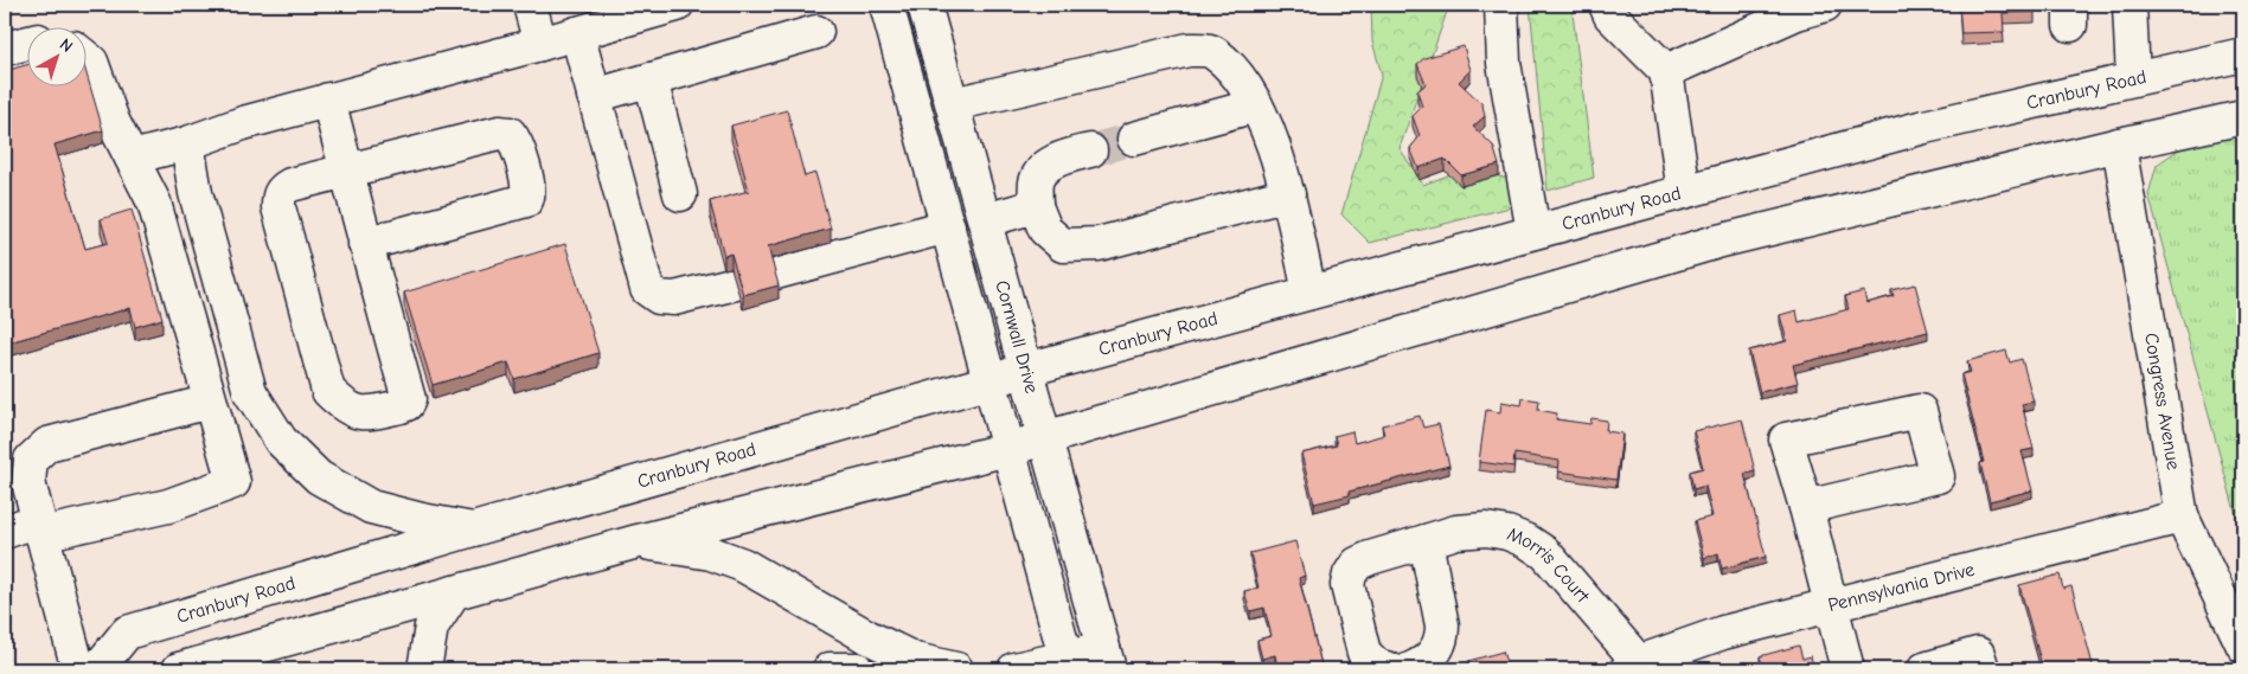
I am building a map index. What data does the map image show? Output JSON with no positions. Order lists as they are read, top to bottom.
{
  "streets": {
    "main road": [
      "Cranbury Road",
      "Cornwall Drive",
      "Congress Avenue",
      "Morris Court",
      "Pennsylvania Drive"
    ]
  },
  "crossings": [
    ["Cranbury Road", "Cornwall Drive"],
    ["Congress Avenue", "Pennsylvania Drive"],
    ["Morris Court", "Pennsylvania Drive"]
  ],
  "north": "top right"
}
